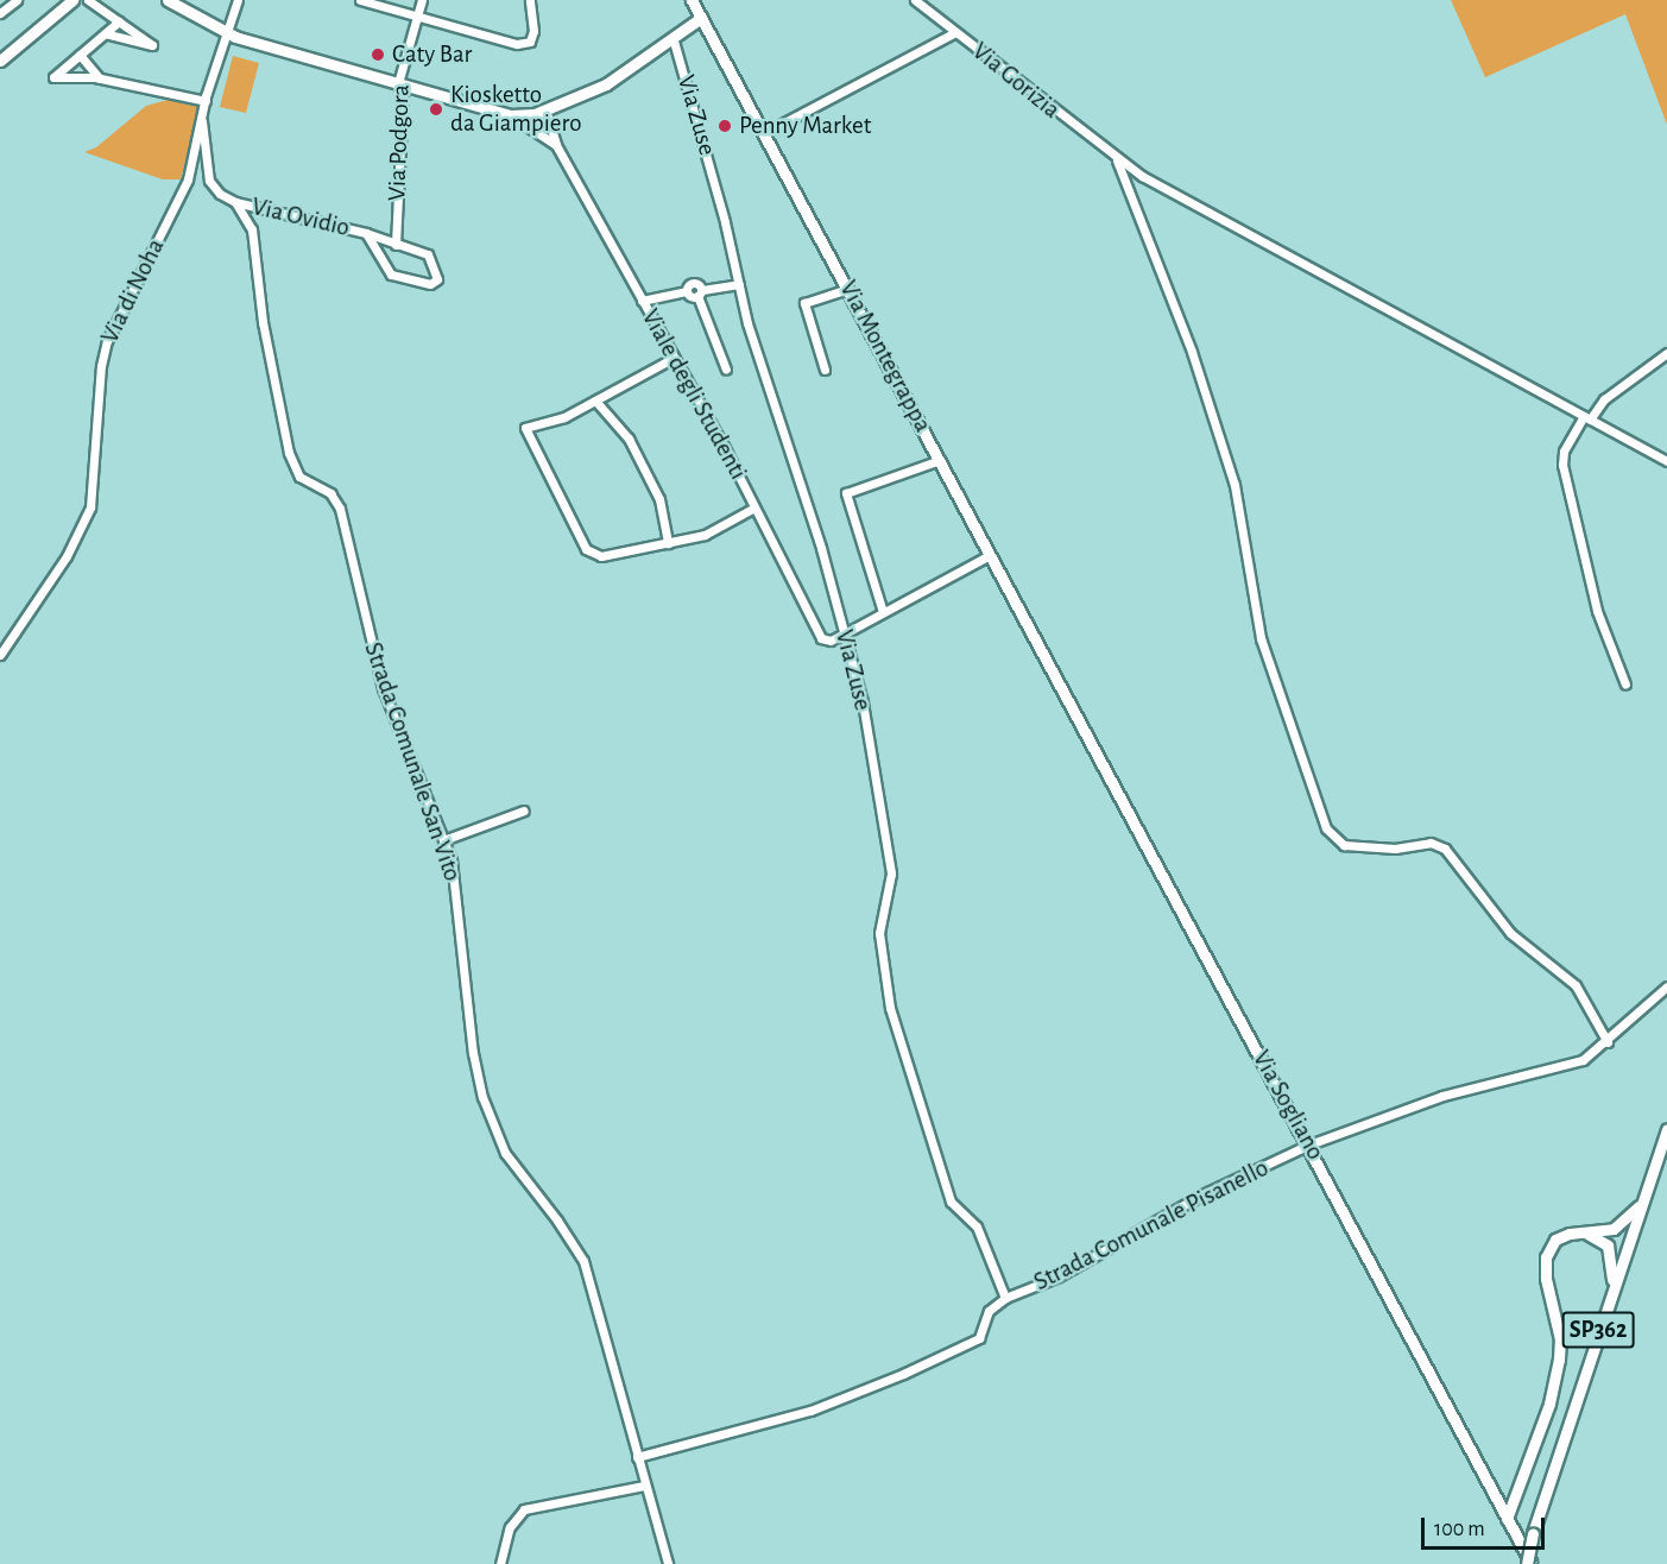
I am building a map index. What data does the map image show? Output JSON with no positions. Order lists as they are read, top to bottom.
{
  "streets": {
    "main road": ["Via Montegrappa", "Via Sogliano", "SP362"],
    "street": [
      "Via Gorizia",
      "Via Zuse",
      "Via Podgora",
      "Via Ovidio",
      "Via di Noha",
      "Viale degli Studenti",
      "Strada Comunale San Vito",
      "Strada Comunale Pisanello"
    ]
  },
  "crossings": [
    ["Via Zuse", "Viale degli Studenti"],
    ["Via Zuse", "Strada Comunale Pisanello"],
    ["Via Podgora", "Via Ovidio"],
    ["Via Ovidio", "Strada Comunale San Vito"],
    ["Via di Noha", "Strada Comunale San Vito"],
    ["Via Montegrappa", "Via Sogliano"],
    ["Strada Comunale San Vito", "Strada Comunale Pisanello"],
    ["Via Sogliano", "Strada Comunale Pisanello"],
    ["Via Sogliano", "SP362"]
  ],
  "places": ["Caty Bar", "Kiosketto da Giampiero", "Penny Market"],
  "scale_bar": "100 m"
}
